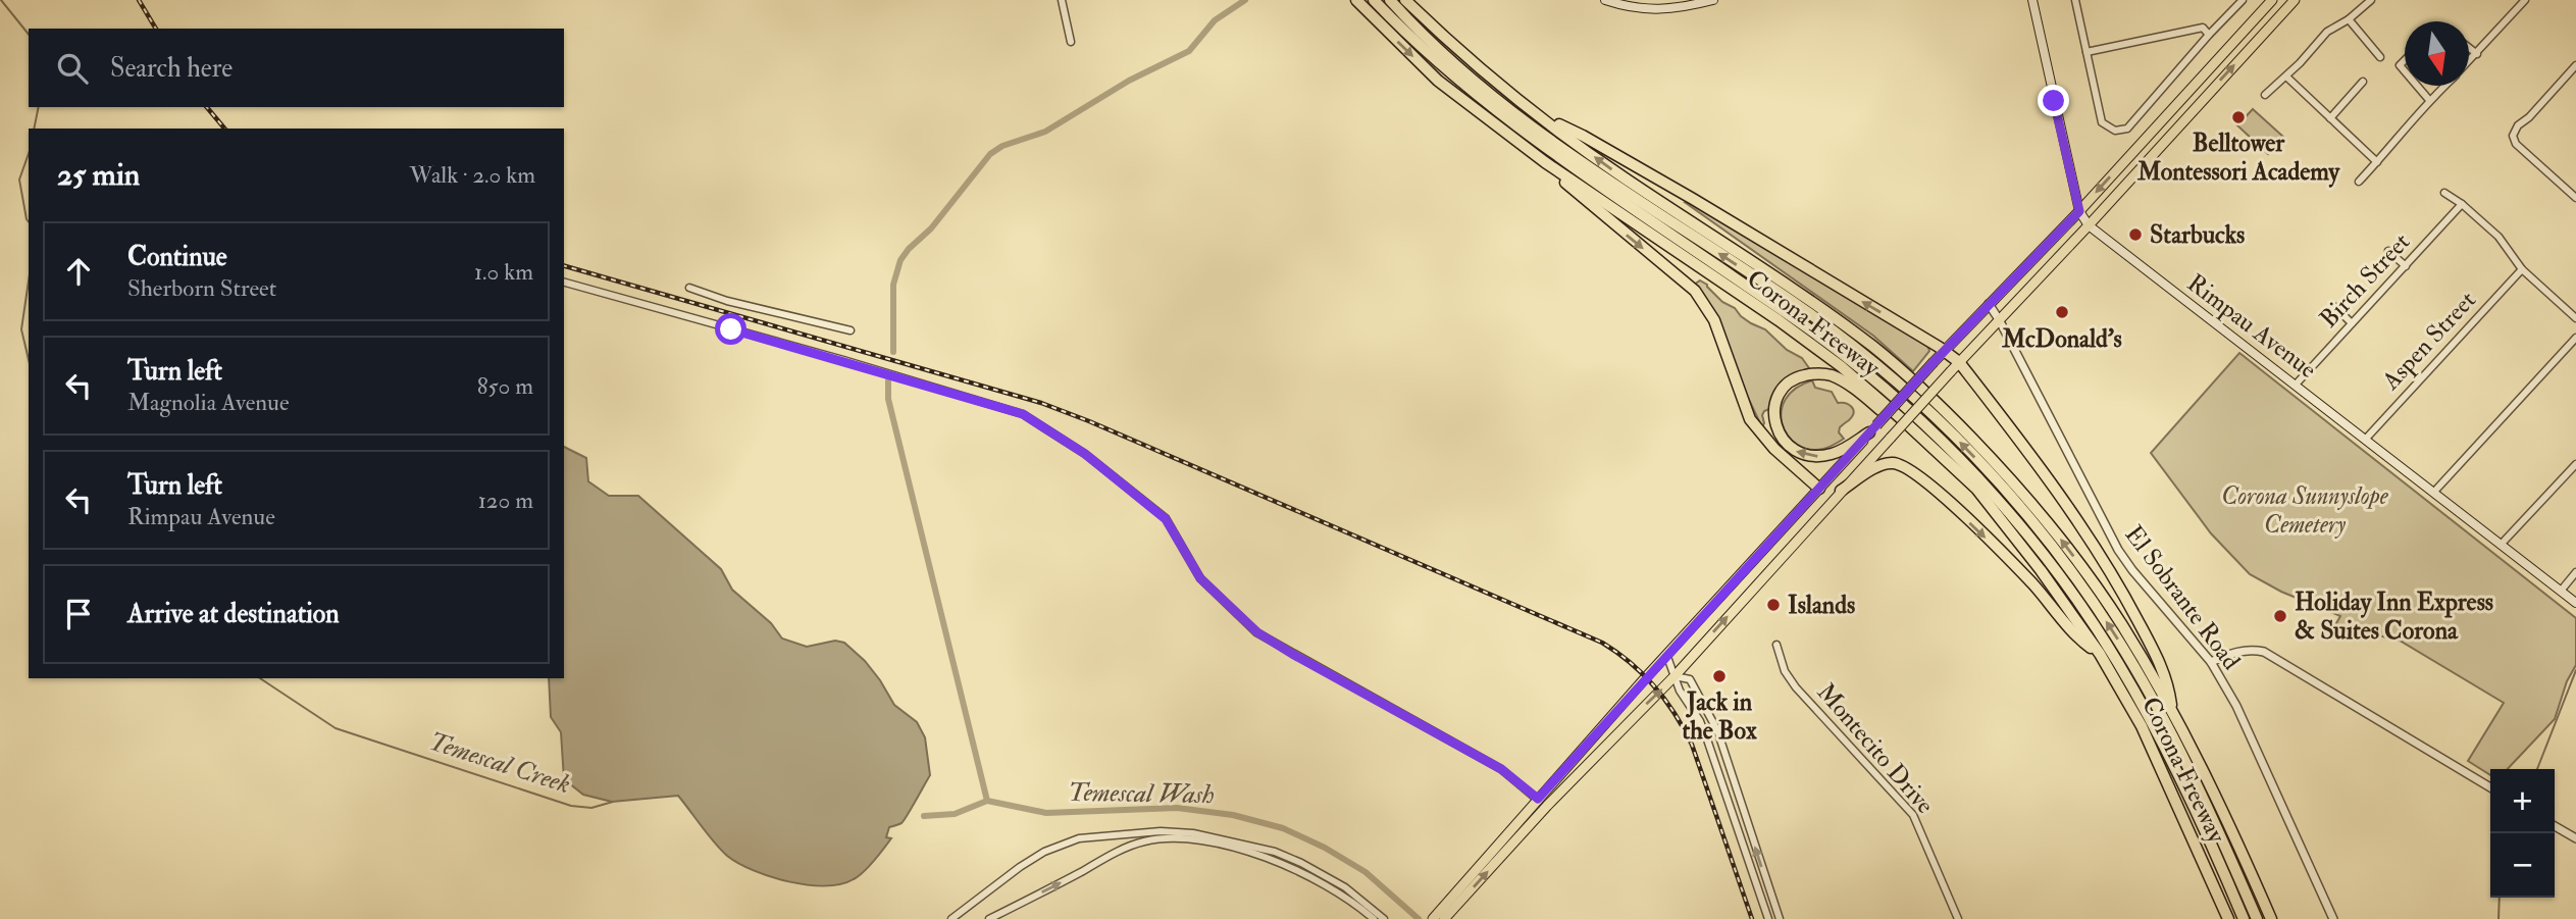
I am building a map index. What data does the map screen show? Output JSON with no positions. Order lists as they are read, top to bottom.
{
  "streets": {
    "highway": ["Corona Freeway"],
    "main road": ["Rimpau Avenue"],
    "street": [
      "Birch Street",
      "Aspen Street",
      "El Sobrante Road",
      "Montecito Drive"
    ]
  },
  "crossings": [
    ["Birch Street", "Rimpau Avenue"],
    ["Rimpau Avenue", "Aspen Street"]
  ],
  "water": ["Temescal Creek", "Temescal Wash"],
  "parks": ["Corona Sunnyslope Cemetery"],
  "places": [
    "Belltower Montessori Academy",
    "Starbucks",
    "McDonald's",
    "Islands",
    "Holiday Inn Express & Suites Corona",
    "Jack in the Box"
  ],
  "north": "bottom",
  "page": {
    "search": "Search here",
    "heading": ["25 min", "Walk · 2.0 km"],
    "list": [
      ["Continue", "Sherborn Street", "1.0 km"],
      ["Turn left", "Magnolia Avenue", "850 m"],
      ["Turn left", "Rimpau Avenue", "120 m"],
      "Arrive at destination"
    ],
    "map_buttons": ["+", "−"]
  }
}
